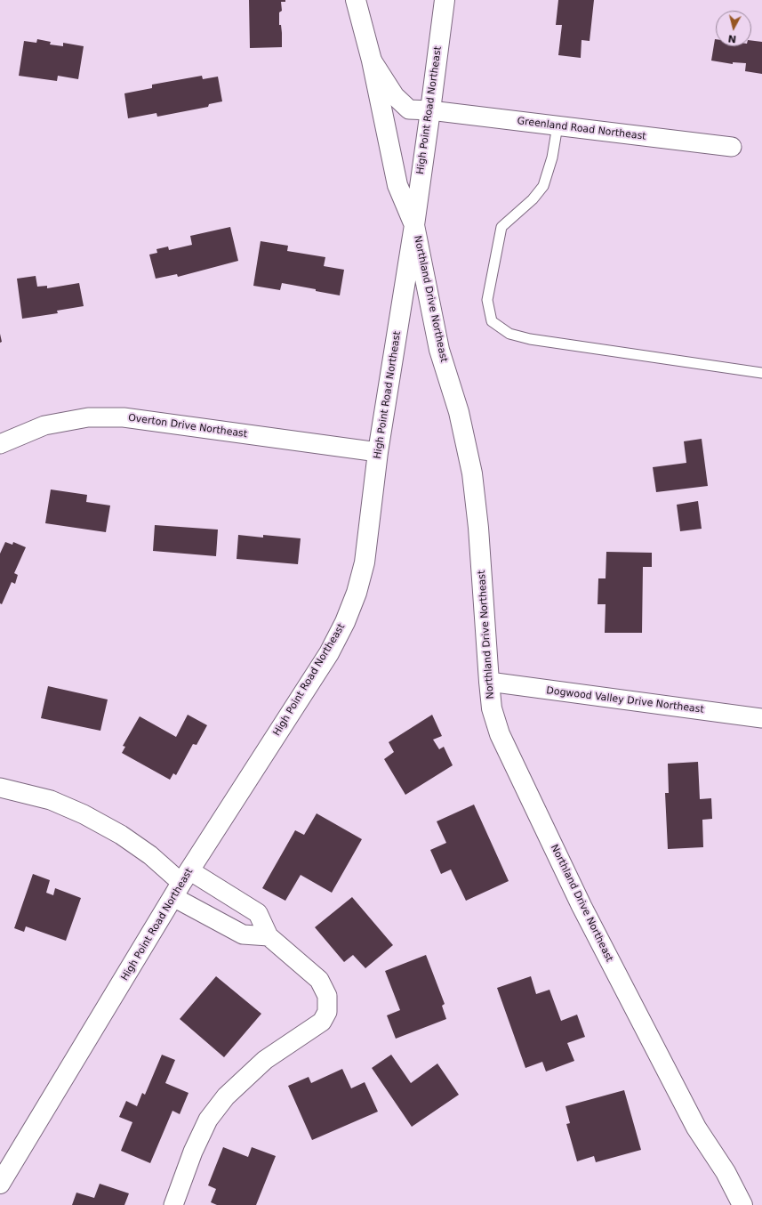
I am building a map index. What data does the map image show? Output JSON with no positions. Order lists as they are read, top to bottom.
{
  "streets": {
    "street": [
      "High Point Road Northeast",
      "Greenland Road Northeast",
      "Northland Drive Northeast",
      "Overton Drive Northeast",
      "Dogwood Valley Drive Northeast"
    ]
  },
  "crossings": [
    ["High Point Road Northeast", "Greenland Road Northeast"],
    ["High Point Road Northeast", "Northland Drive Northeast"],
    ["High Point Road Northeast", "Overton Drive Northeast"],
    ["Greenland Road Northeast", "Northland Drive Northeast"],
    ["Northland Drive Northeast", "Dogwood Valley Drive Northeast"]
  ],
  "north": "bottom"
}
